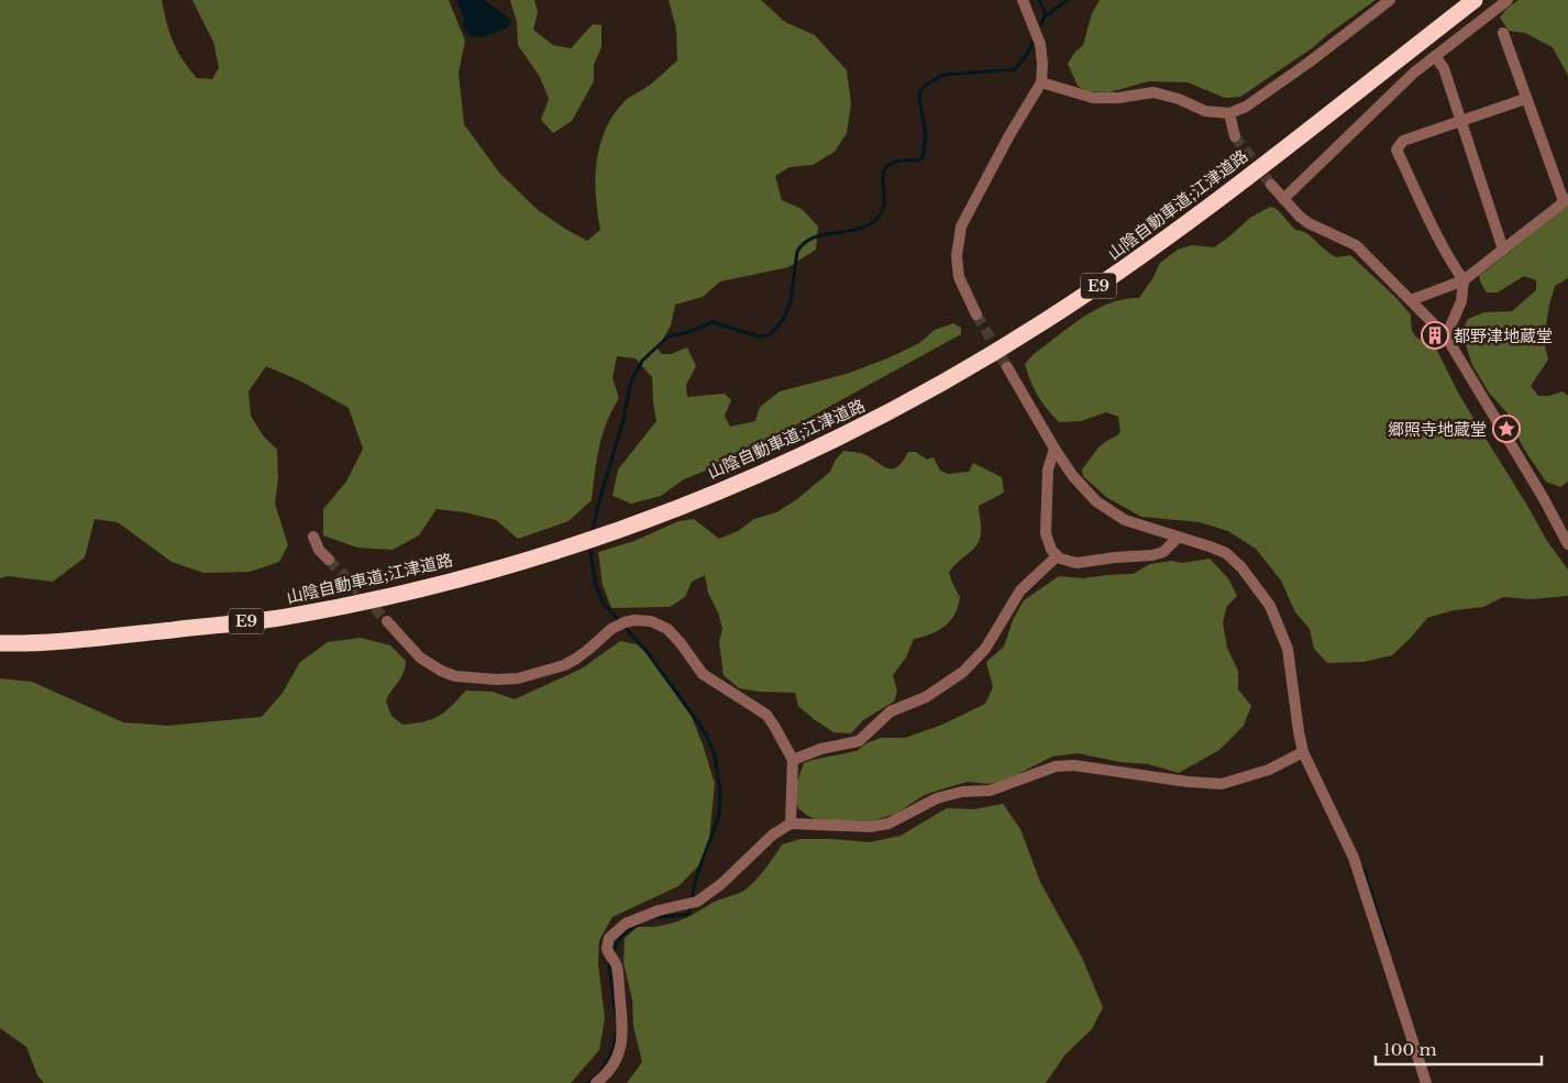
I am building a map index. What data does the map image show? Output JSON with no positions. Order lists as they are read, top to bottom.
{
  "streets": {
    "highway": ["山陰自動車道;江津道路", "E9"]
  },
  "places": {
    "building": ["都野津地蔵堂"],
    "place": ["郷照寺地蔵堂"]
  },
  "scale_bar": "100 m"
}
